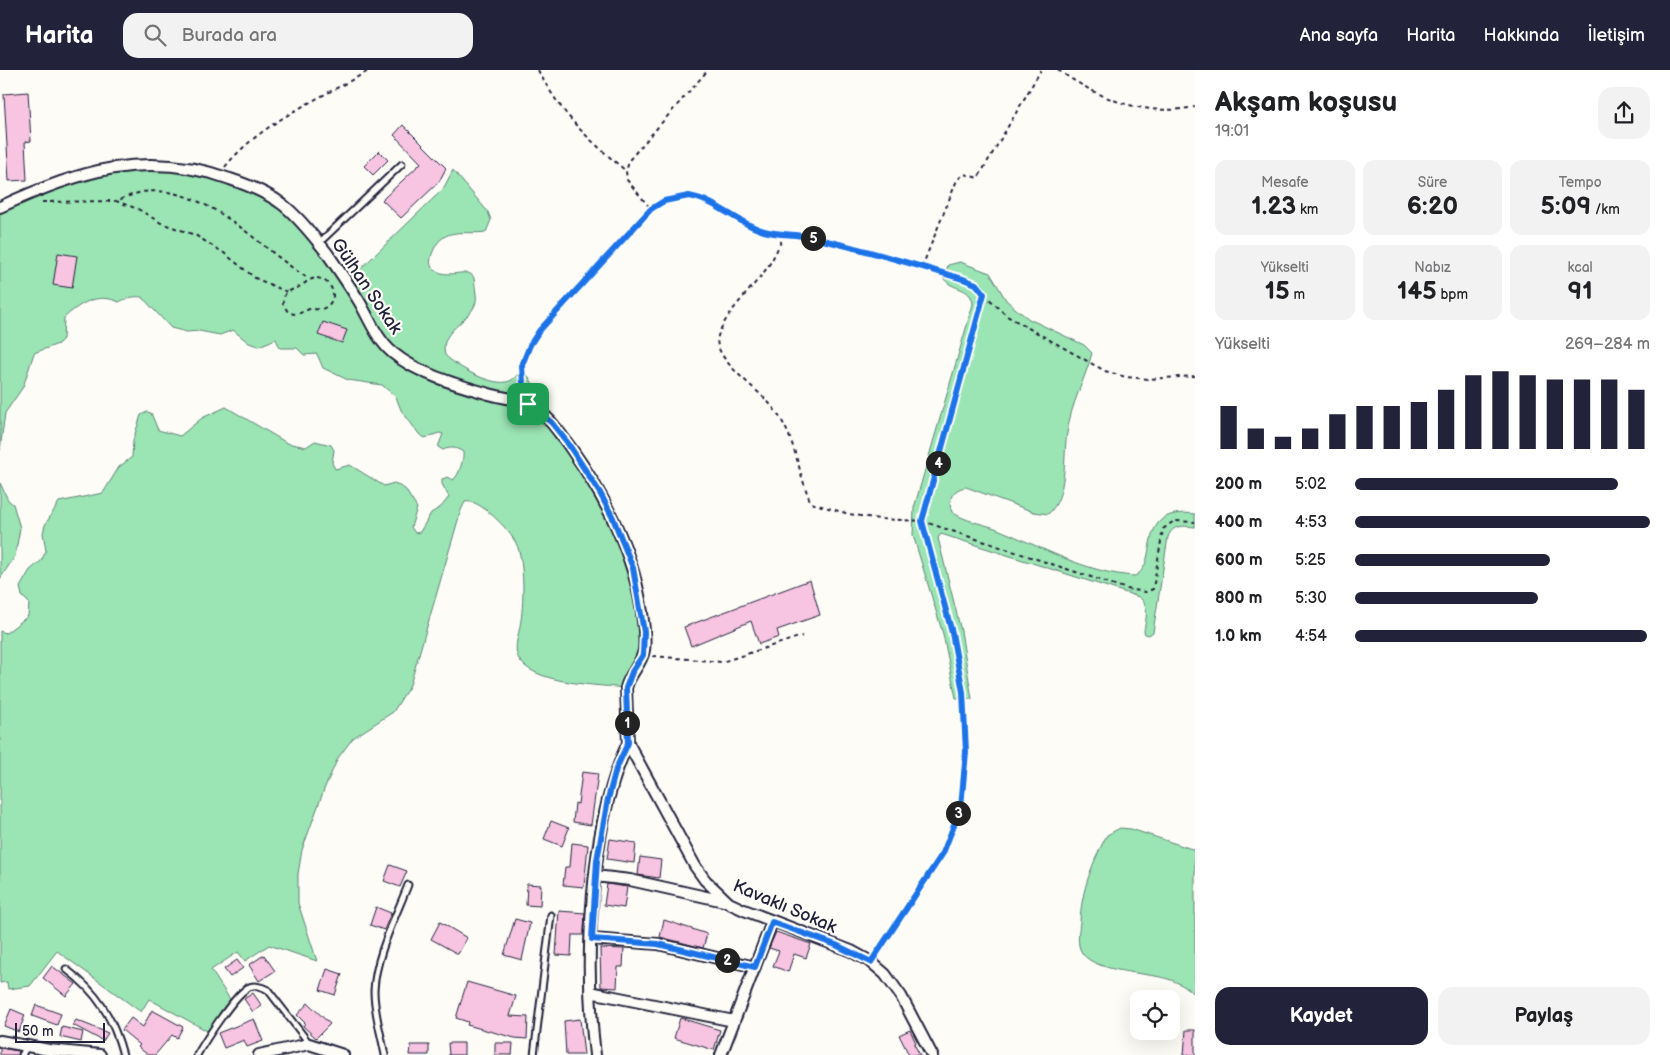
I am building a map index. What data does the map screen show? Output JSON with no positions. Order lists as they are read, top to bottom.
{
  "streets": {
    "street": ["Gülhan Sokak", "Kavaklı Sokak"]
  },
  "crossings": [
    ["Gülhan Sokak", "Kavaklı Sokak"]
  ],
  "scale_bar": "50 m",
  "page": {
    "header": "Harita",
    "search": "Burada ara",
    "nav": [
      "Ana sayfa",
      "Harita",
      "Hakkında",
      "İletişim"
    ],
    "heading": ["Akşam koşusu", "19:01"],
    "stats": [
      ["Mesafe", "1.23 km"],
      ["Süre", "6:20"],
      ["Tempo", "5:09 /km"],
      ["Yükselti", "15 m"],
      ["Nabız", "145 bpm"],
      ["kcal", "91"]
    ],
    "pins": [
      "5",
      "4",
      "1",
      "3",
      "2"
    ],
    "chart": ["Yükselti", "269–284 m"],
    "list": [
      {
        "name": "200 m",
        "note": "5:02"
      },
      {
        "name": "400 m",
        "note": "4:53"
      },
      {
        "name": "600 m",
        "note": "5:25"
      },
      {
        "name": "800 m",
        "note": "5:30"
      },
      {
        "name": "1.0 km",
        "note": "4:54"
      }
    ],
    "buttons": ["Kaydet", "Paylaş"],
    "scale": "50 m"
  }
}
